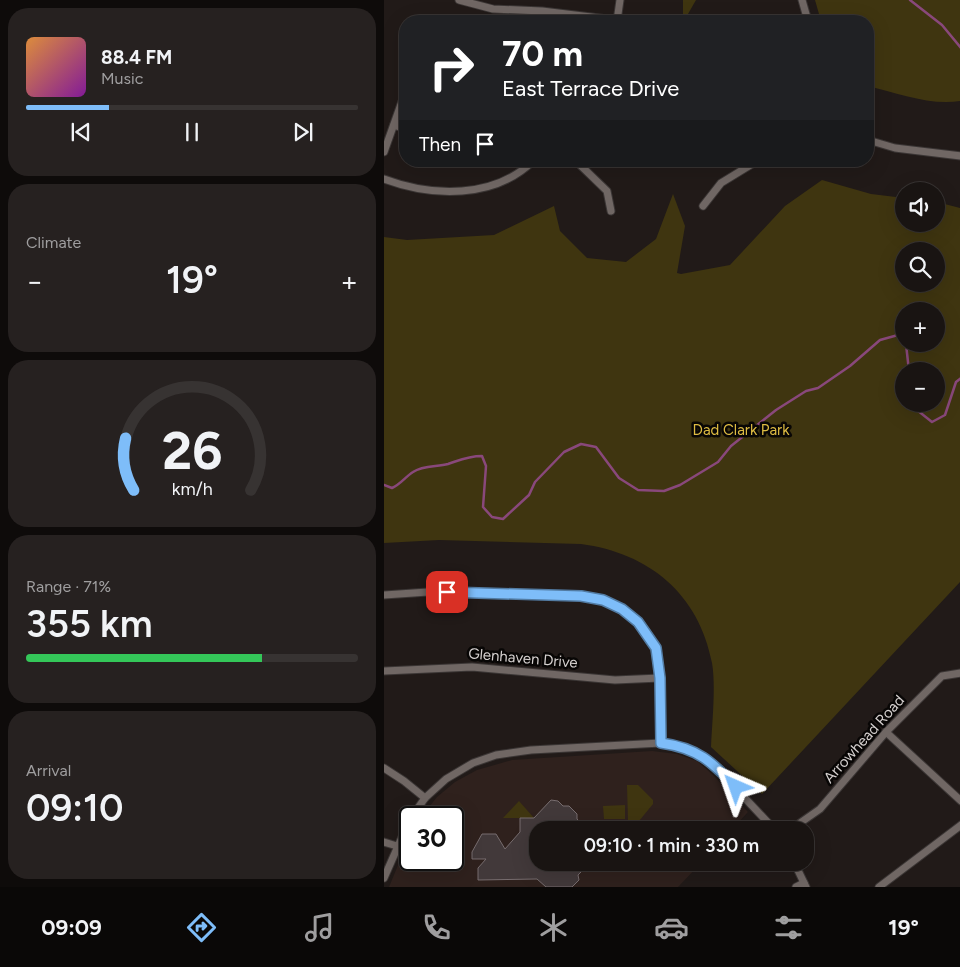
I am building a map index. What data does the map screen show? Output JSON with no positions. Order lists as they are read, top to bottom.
{
  "streets": {
    "street": ["Glenhaven Drive", "Arrowhead Road"]
  },
  "parks": ["Dad Clark Park"],
  "page": {
    "turn": ["70 m", "East Terrace Drive"],
    "song": ["88.4 FM", "Music"],
    "then": "Then",
    "map_buttons": ["+", "−"],
    "tile": [
      "Climate",
      ["Range · 71%", "355 km"],
      ["Arrival", "09:10"]
    ],
    "heat": ["−", "19°", "+"],
    "limit": "30",
    "trip": "09:10 · 1 min · 330 m",
    "tabs": ["09:09", "19°"],
    "gauge": ["26", "km/h"]
  }
}
